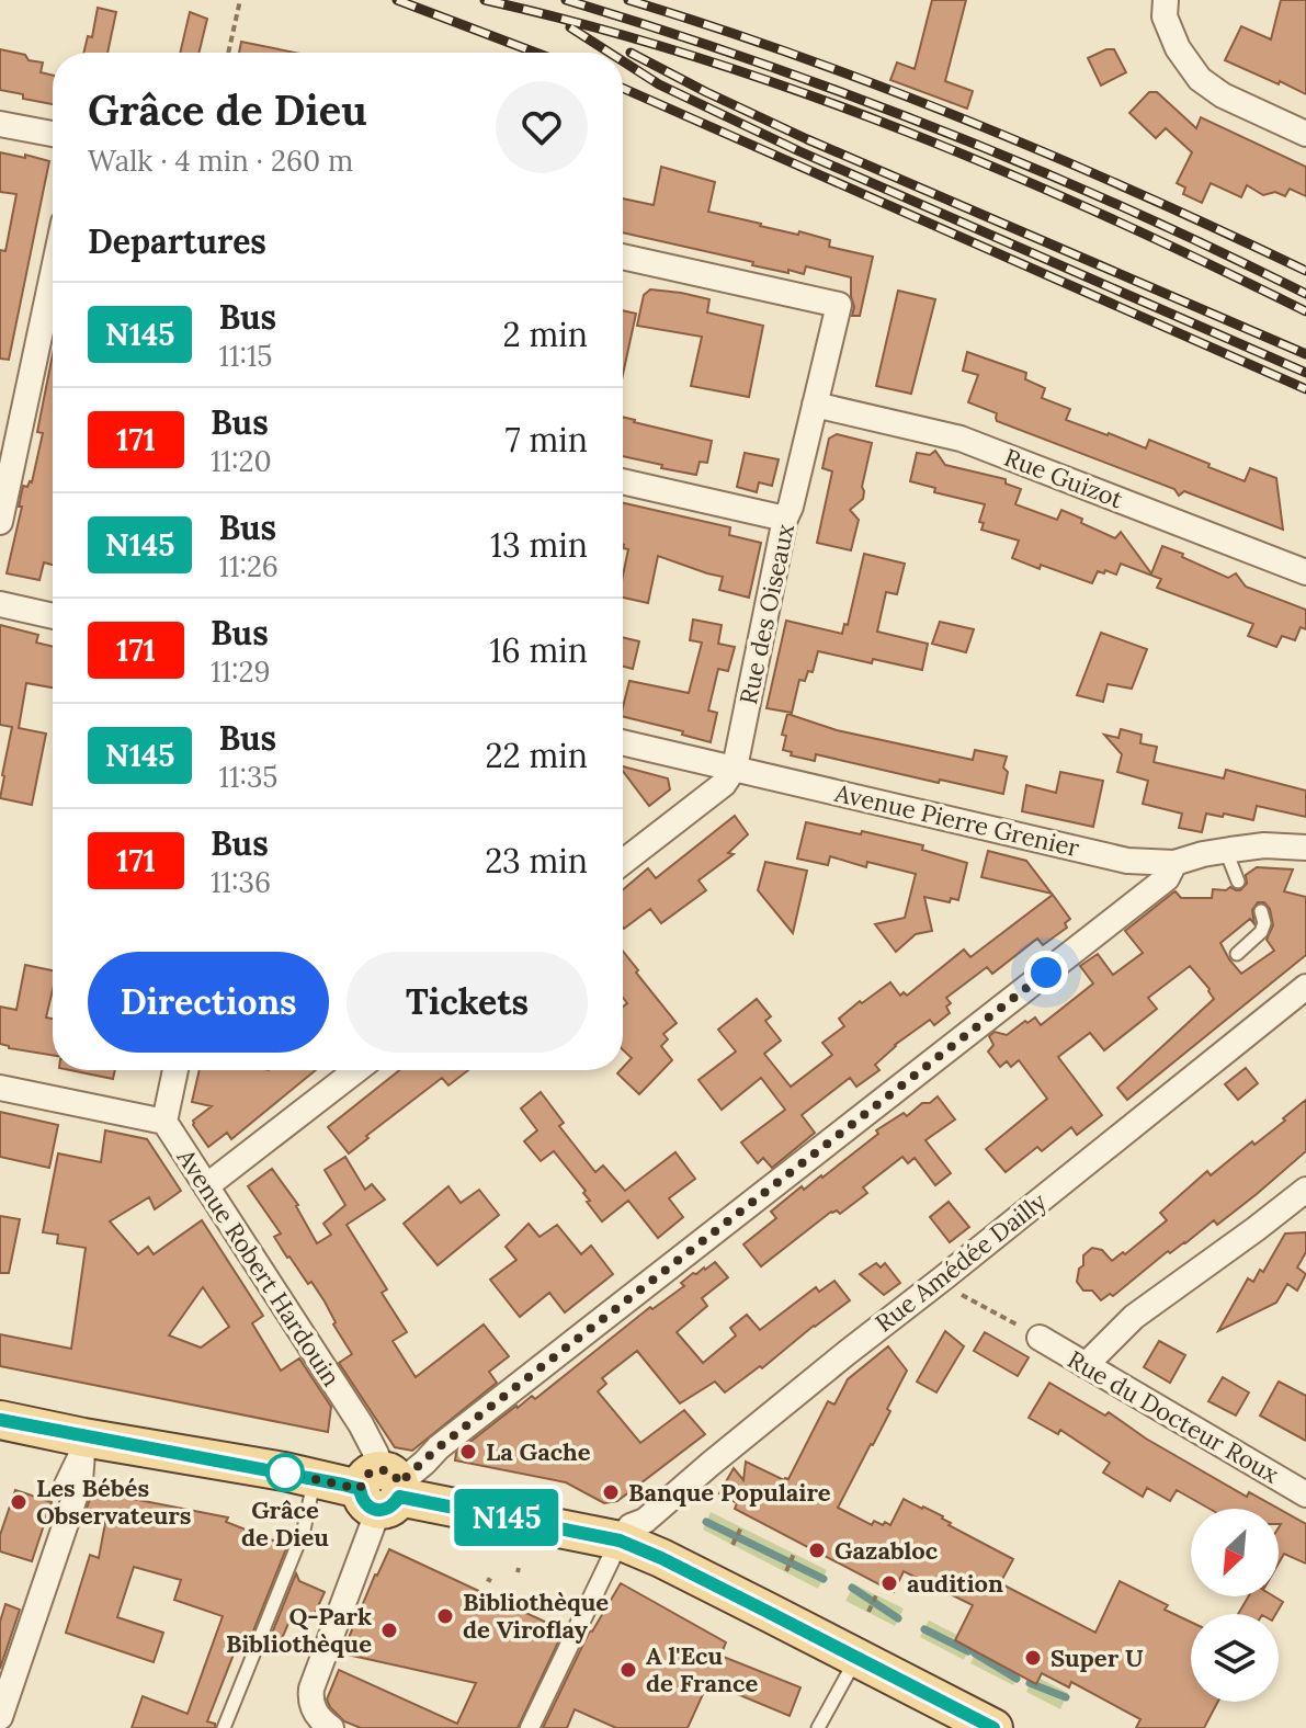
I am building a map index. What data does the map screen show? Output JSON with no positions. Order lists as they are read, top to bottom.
{
  "streets": {
    "street": [
      "Rue Guizot",
      "Rue des Oiseaux",
      "Avenue Pierre Grenier",
      "Rue Amédée Dailly",
      "Avenue Robert Hardouin",
      "Rue du Docteur Roux"
    ]
  },
  "crossings": [
    ["Rue Guizot", "Rue des Oiseaux"],
    ["Rue des Oiseaux", "Avenue Pierre Grenier"]
  ],
  "places": [
    "La Gache",
    "Grâce de Dieu",
    "Banque Populaire",
    "Les Bébés Observateurs",
    "Gazabloc",
    "audition",
    "Bibliothèque de Viroflay",
    "Q-Park Bibliothèque",
    "Super U",
    "A l'Ecu de France"
  ],
  "lines": ["bus line N145"],
  "north": "bottom left",
  "page": {
    "on_map": "N145",
    "heading": [
      ["Grâce de Dieu", "Walk · 4 min · 260 m"],
      "Departures"
    ],
    "list": [
      {
        "mark": "N145",
        "name": "Bus",
        "note": "11:15",
        "value": "2 min"
      },
      {
        "mark": "171",
        "name": "Bus",
        "note": "11:20",
        "value": "7 min"
      },
      {
        "mark": "N145",
        "name": "Bus",
        "note": "11:26",
        "value": "13 min"
      },
      {
        "mark": "171",
        "name": "Bus",
        "note": "11:29",
        "value": "16 min"
      },
      {
        "mark": "N145",
        "name": "Bus",
        "note": "11:35",
        "value": "22 min"
      },
      {
        "mark": "171",
        "name": "Bus",
        "note": "11:36",
        "value": "23 min"
      }
    ],
    "buttons": ["Directions", "Tickets"]
  }
}
